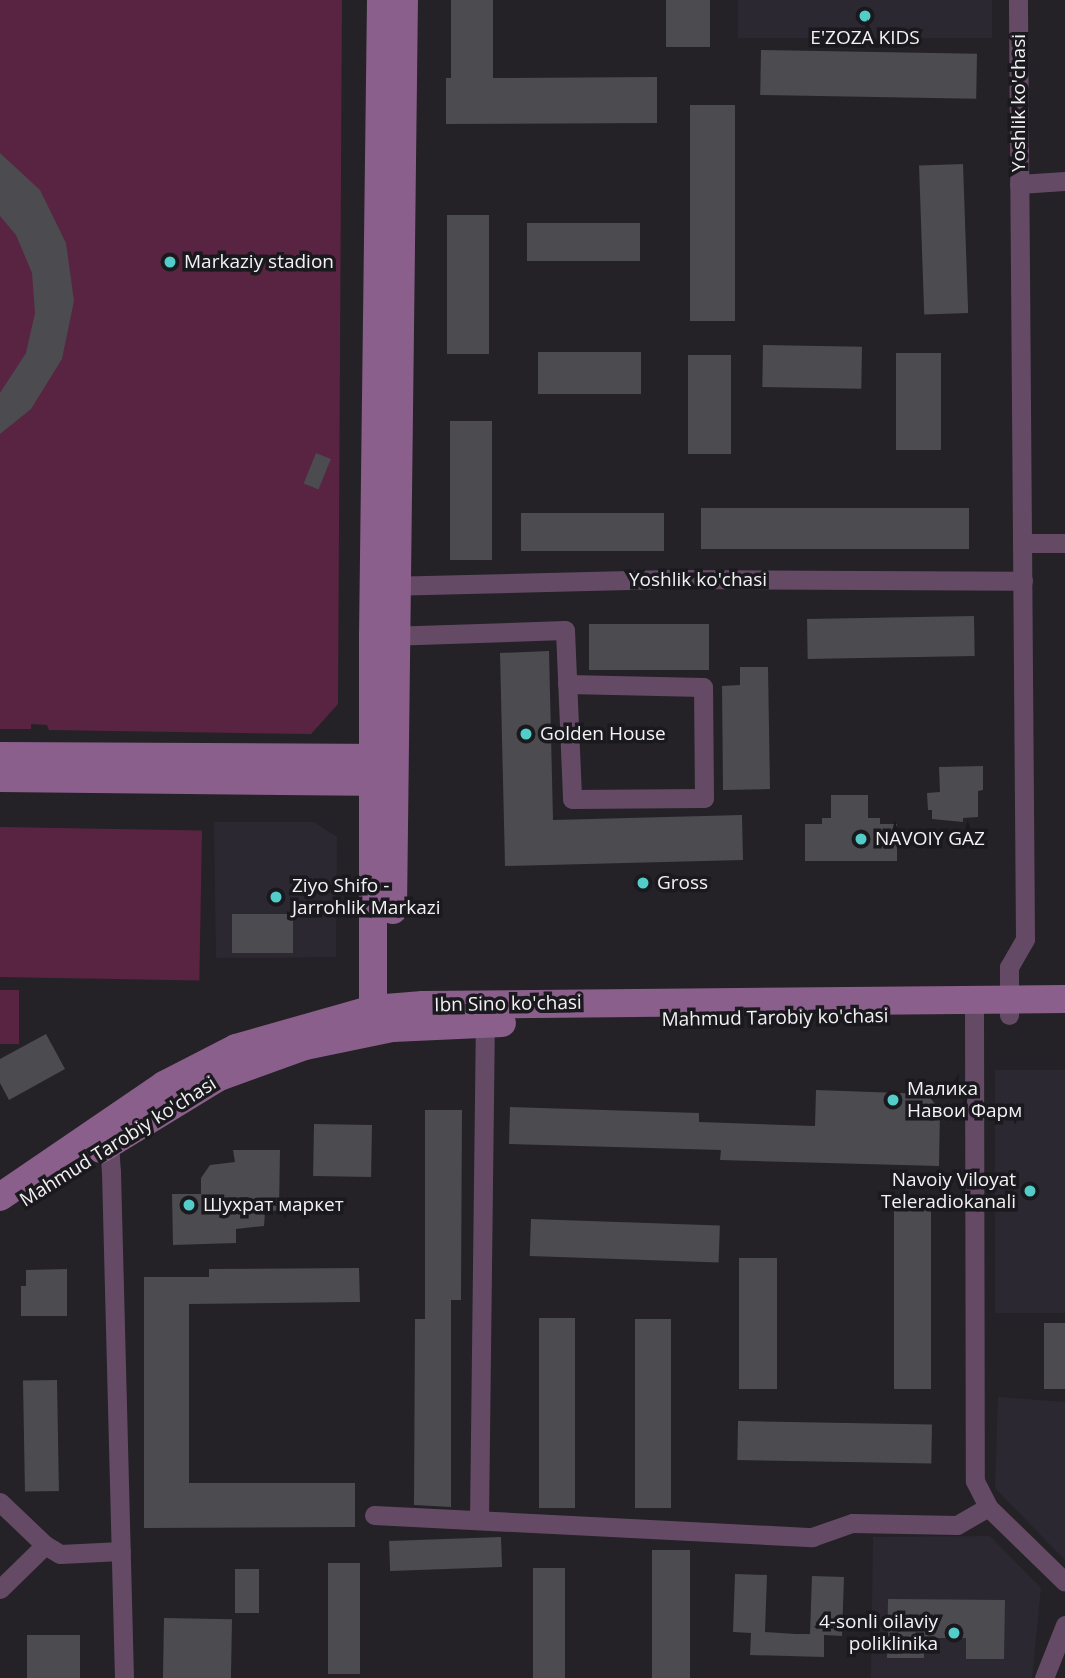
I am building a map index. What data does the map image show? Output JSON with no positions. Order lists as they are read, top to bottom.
{
  "streets": {
    "street": ["Yoshlik ko'chasi", "Mahmud Tarobiy ko'chasi"]
  },
  "crossings": [
    ["Yoshlik ko'chasi", "Mahmud Tarobiy ko'chasi"]
  ],
  "places": [
    "E'ZOZA KIDS",
    "Markaziy stadion",
    "Golden House",
    "NAVOIY GAZ",
    "Gross",
    "Ziyo Shifo - Jarrohlik Markazi",
    "Малика Навои Фарм",
    "Navoiy Viloyat Teleradiokanali",
    "Шухрат маркет",
    "4-sonli oilaviy poliklinika"
  ]
}
